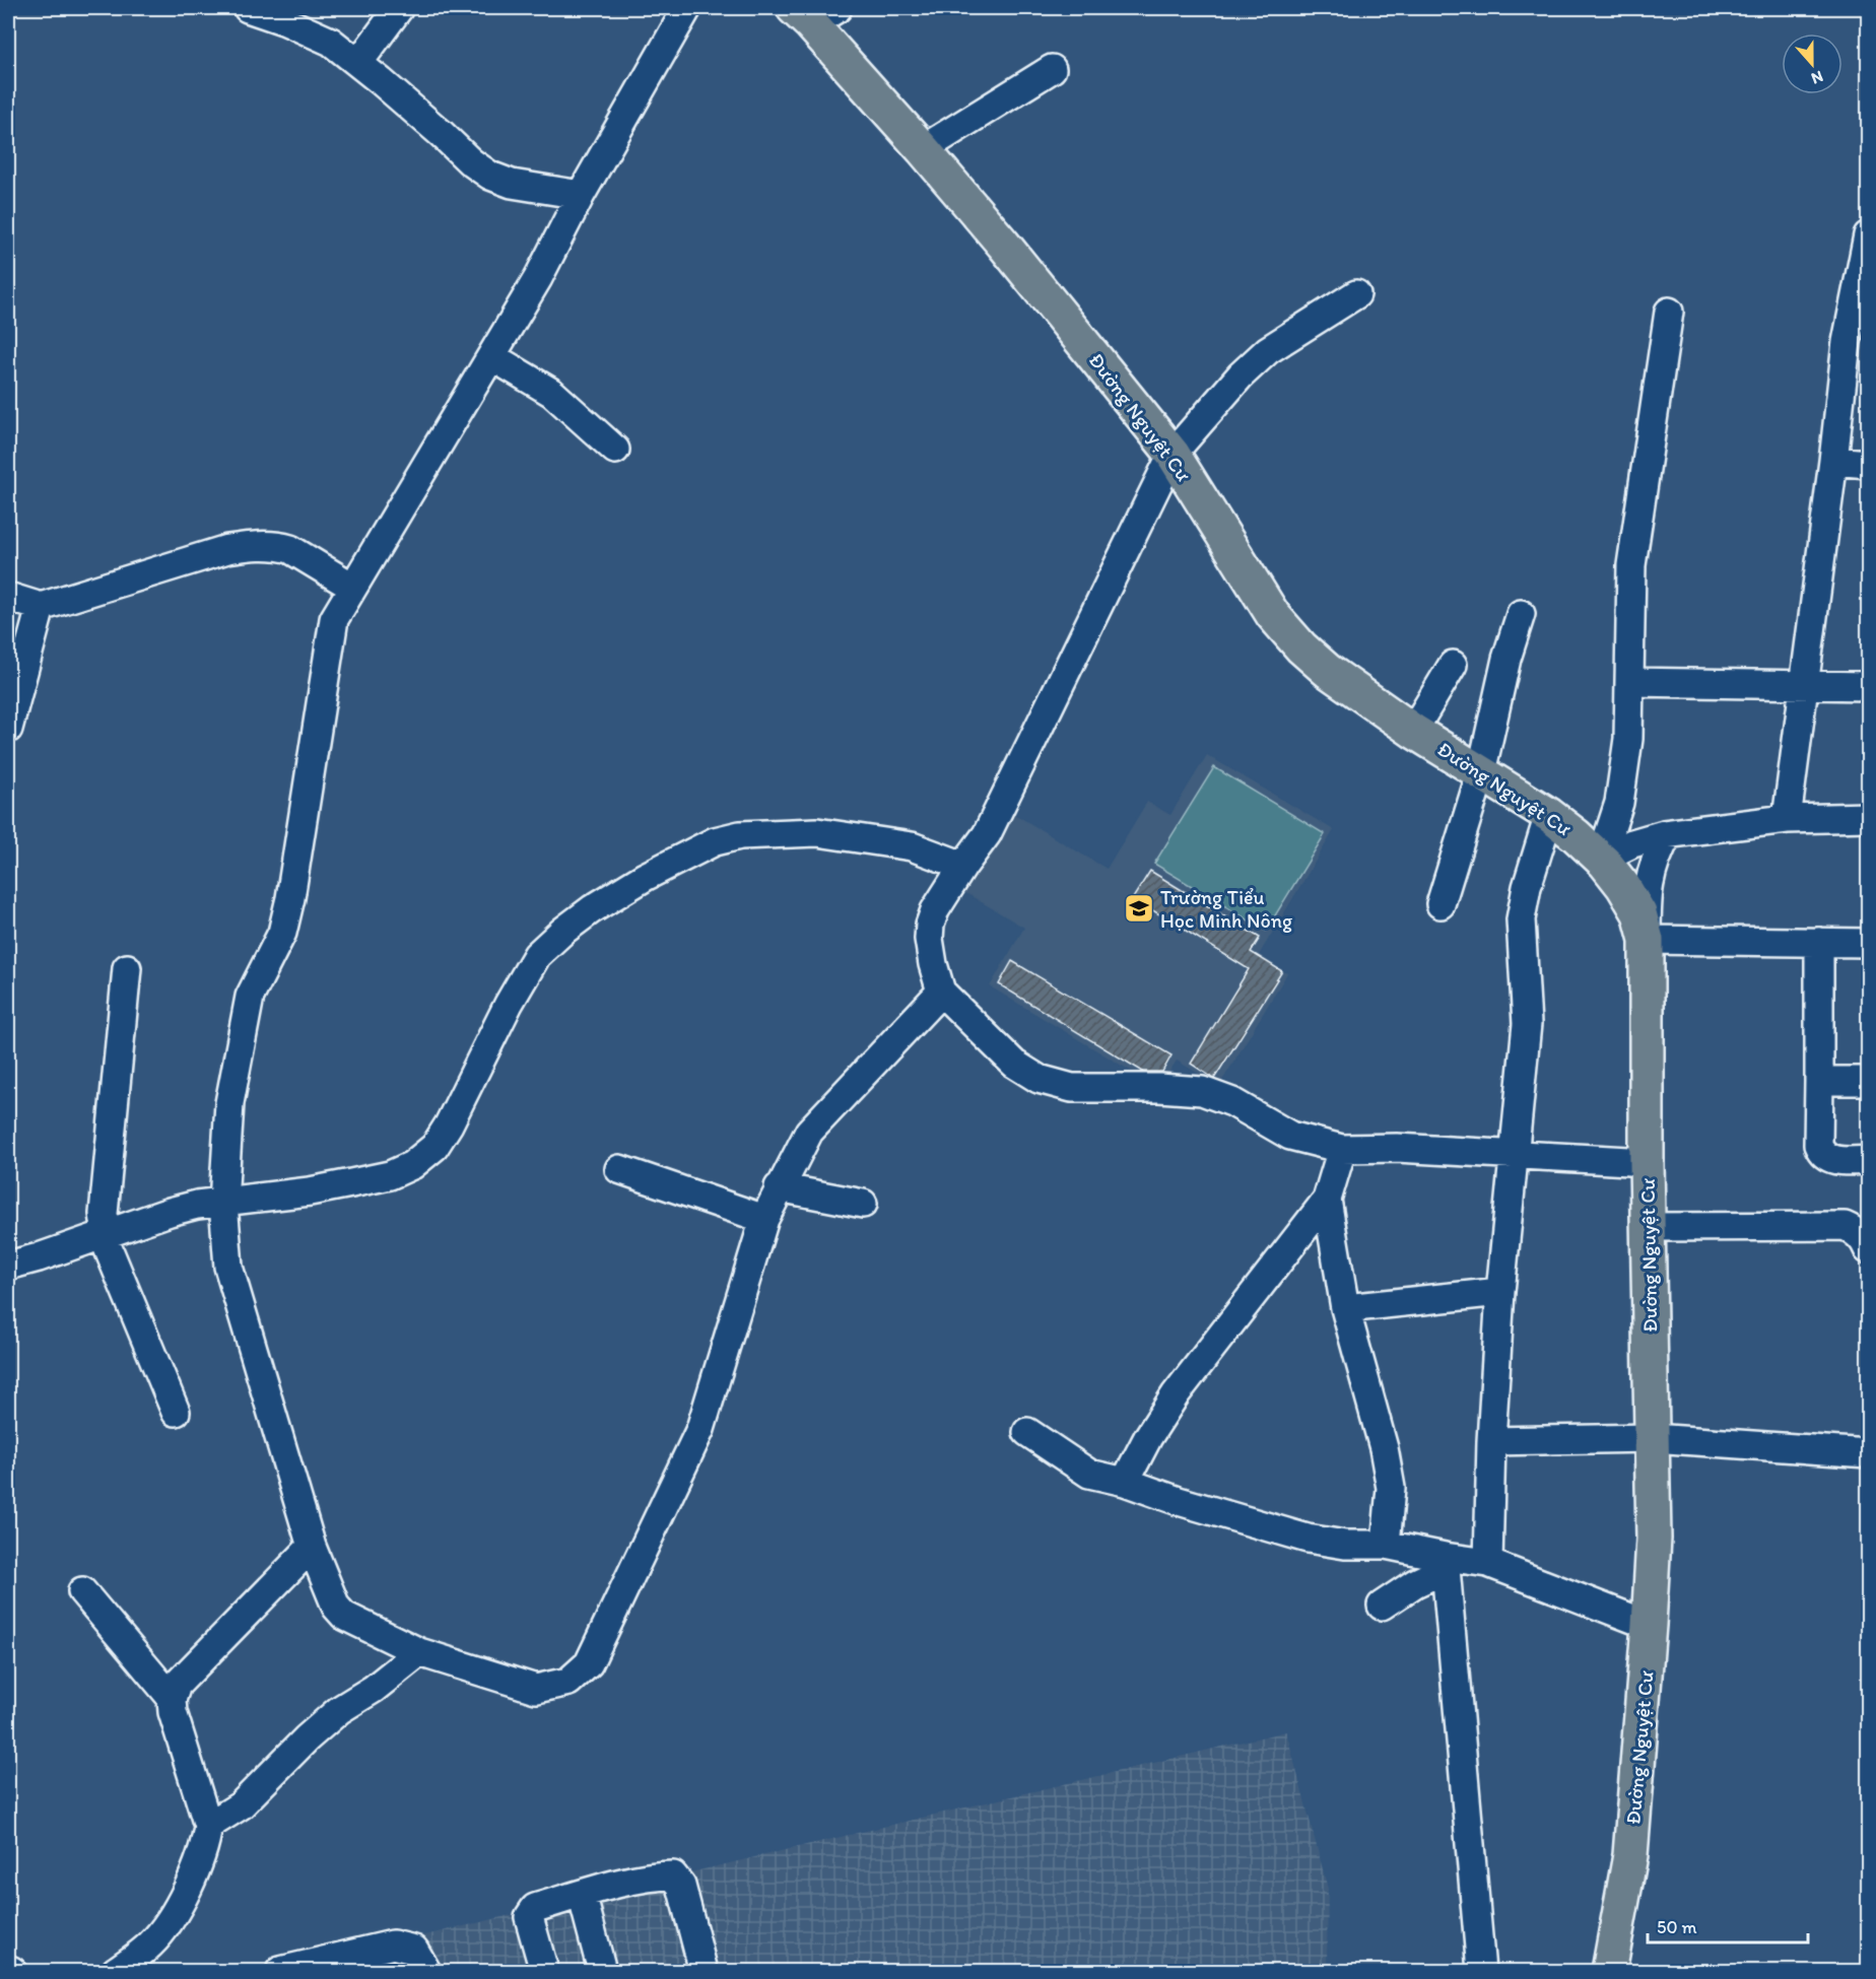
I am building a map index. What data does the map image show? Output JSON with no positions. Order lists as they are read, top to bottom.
{
  "streets": {
    "highway": ["Đường Nguyệt Cư"]
  },
  "places": {
    "school or university": ["Trường Tiểu Học Minh Nông"]
  },
  "scale_bar": "50 m",
  "north": "bottom"
}
